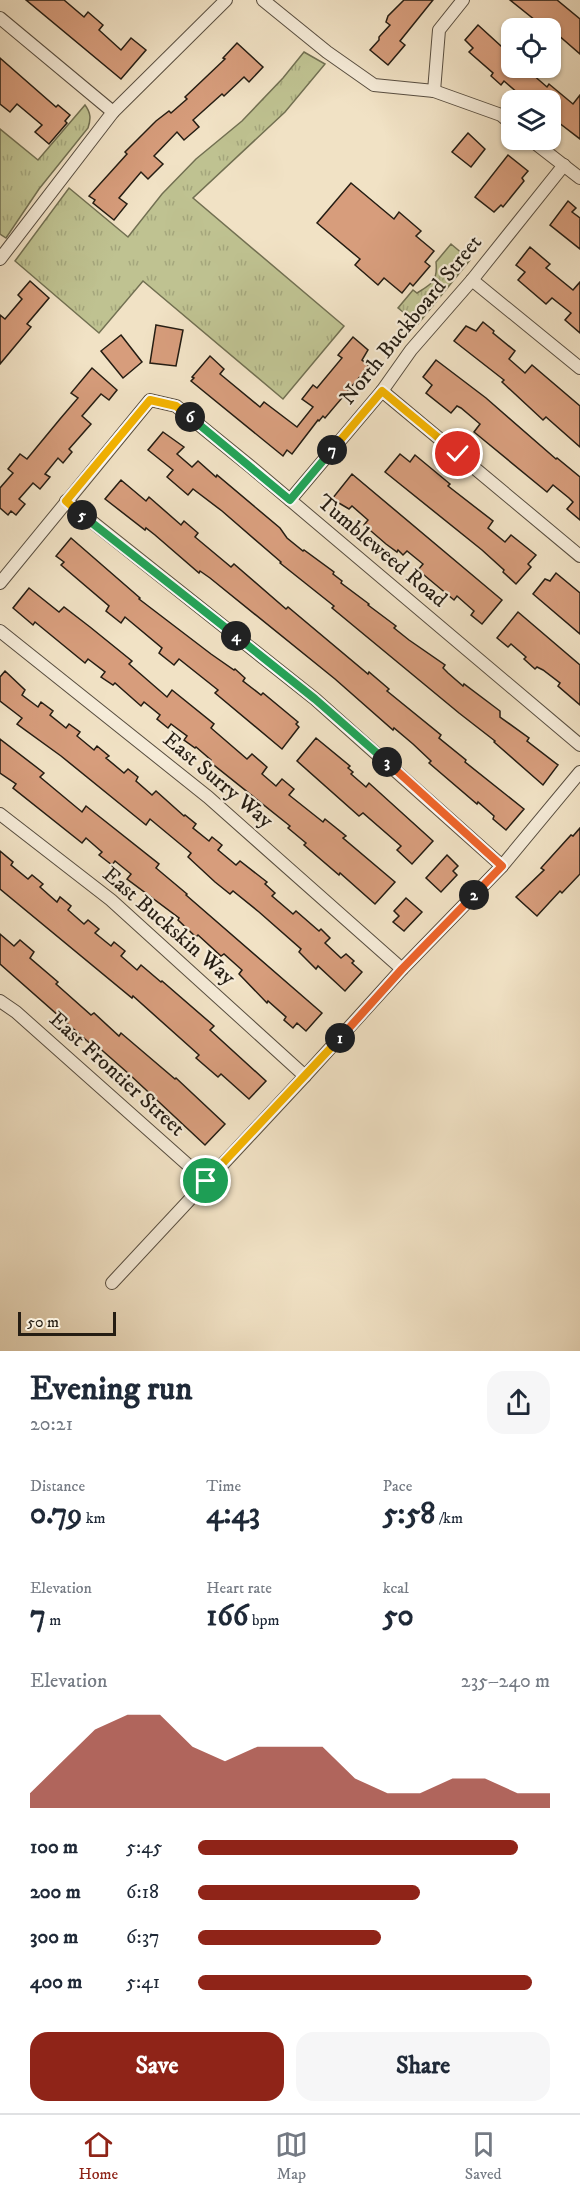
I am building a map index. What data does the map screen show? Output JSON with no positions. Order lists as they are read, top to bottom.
{
  "streets": {
    "street": [
      "North Buckboard Street",
      "Tumbleweed Road",
      "East Surry Way",
      "East Buckskin Way",
      "East Frontier Street"
    ]
  },
  "crossings": [
    ["North Buckboard Street", "Tumbleweed Road"]
  ],
  "scale_bar": "50 m",
  "page": {
    "pins": [
      "6",
      "7",
      "5",
      "4",
      "3",
      "2",
      "1"
    ],
    "scale": "50 m",
    "heading": ["Evening run", "20:21"],
    "stats": [
      ["Distance", "0.79 km"],
      ["Time", "4:43"],
      ["Pace", "5:58 /km"],
      ["Elevation", "7 m"],
      ["Heart rate", "166 bpm"],
      ["kcal", "50"]
    ],
    "chart": ["Elevation", "235–240 m"],
    "list": [
      {
        "name": "100 m",
        "note": "5:45"
      },
      {
        "name": "200 m",
        "note": "6:18"
      },
      {
        "name": "300 m",
        "note": "6:37"
      },
      {
        "name": "400 m",
        "note": "5:41"
      }
    ],
    "buttons": ["Save", "Share"],
    "tabs": ["Home", "Map", "Saved"]
  }
}
